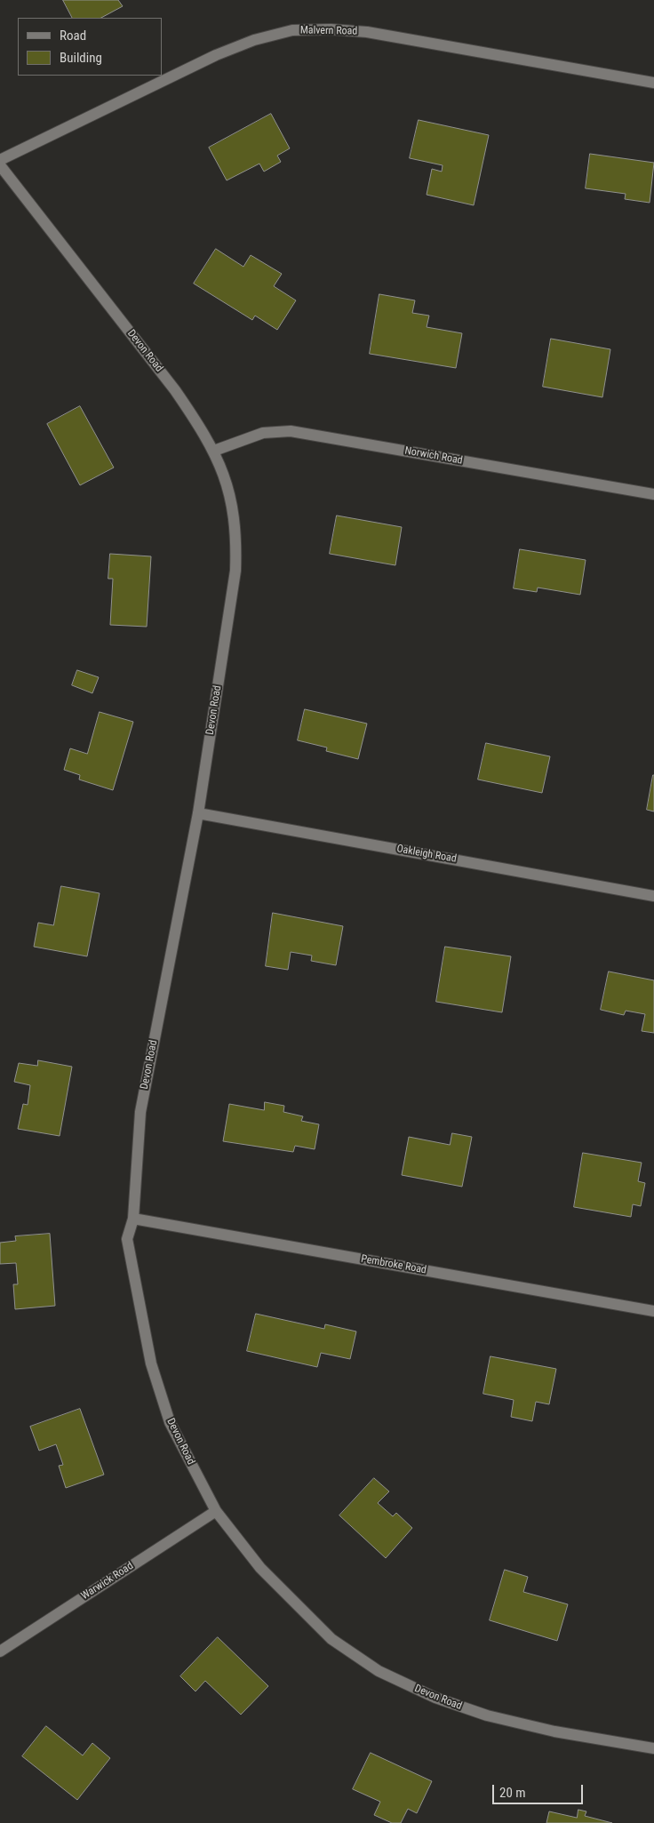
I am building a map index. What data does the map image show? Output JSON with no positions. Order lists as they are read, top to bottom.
{
  "streets": {
    "street": [
      "Malvern Road",
      "Devon Road",
      "Norwich Road",
      "Oakleigh Road",
      "Pembroke Road",
      "Warwick Road"
    ]
  },
  "crossings": [
    ["Devon Road", "Norwich Road"],
    ["Devon Road", "Oakleigh Road"],
    ["Devon Road", "Pembroke Road"],
    ["Devon Road", "Warwick Road"]
  ],
  "legend": ["Road", "Building"],
  "scale_bar": "20 m"
}
